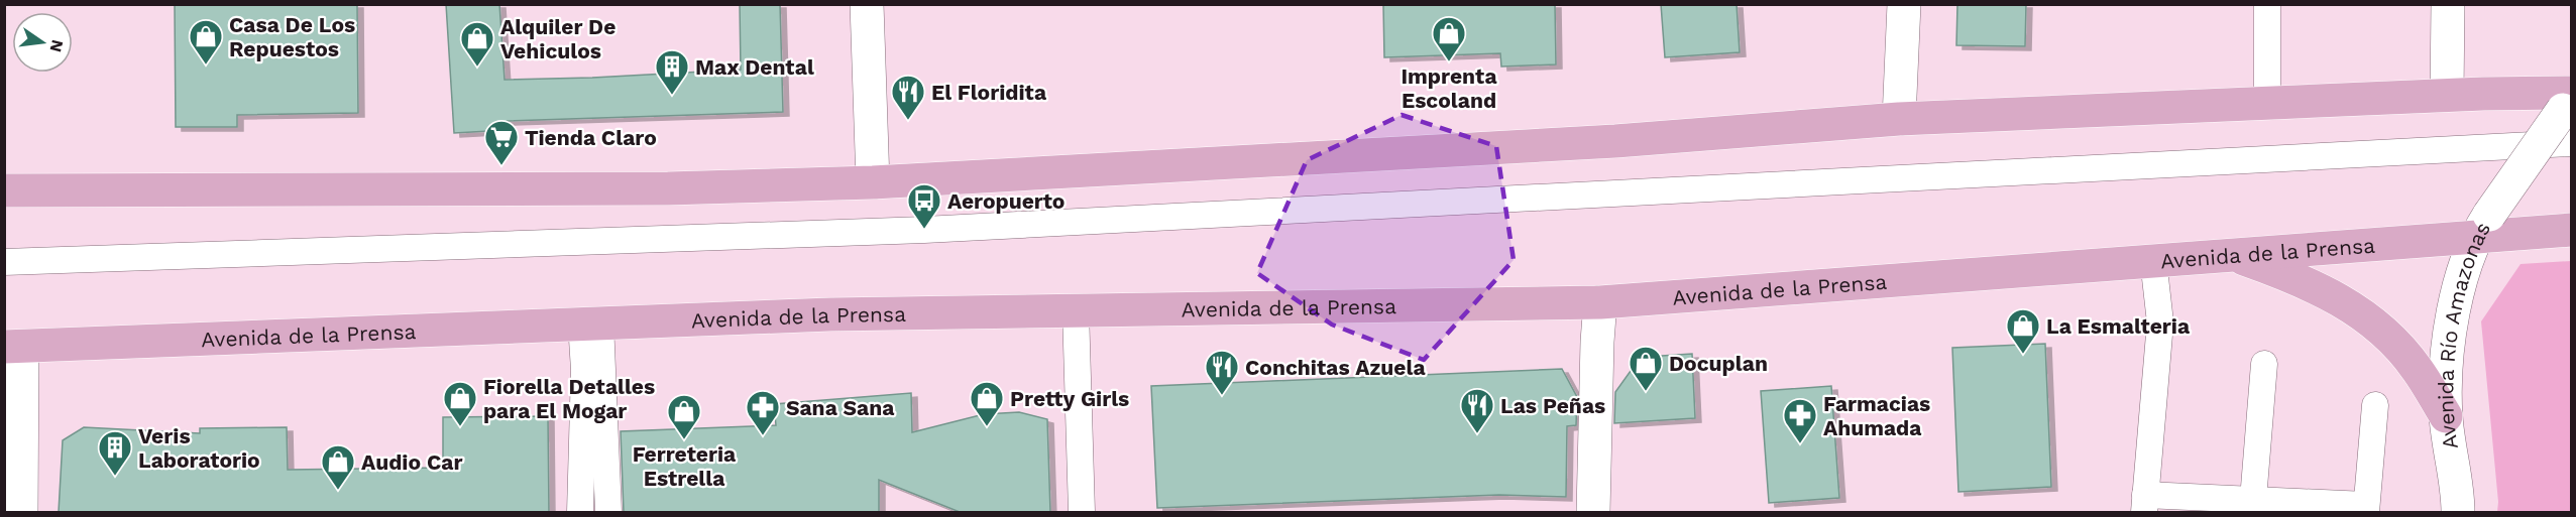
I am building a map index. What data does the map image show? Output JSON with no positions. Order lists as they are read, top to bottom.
{
  "streets": {
    "main road": ["Avenida de la Prensa"],
    "street": ["Avenida Río Amazonas"]
  },
  "crossings": [
    ["Avenida de la Prensa", "Avenida Río Amazonas"]
  ],
  "places": {
    "shop": [
      "Imprenta Escoland",
      "Casa De Los Repuestos",
      "Alquiler De Vehiculos",
      "La Esmalteria",
      "Docuplan",
      "Fiorella Detalles para El Mogar",
      "Pretty Girls",
      "Ferreteria Estrella",
      "Audio Car"
    ],
    "building": ["Max Dental", "Veris Laboratorio"],
    "restaurant": ["El Floridita", "Conchitas Azuela", "Las Peñas"],
    "supermarket": ["Tienda Claro"],
    "bus stop": ["Aeropuerto"],
    "pharmacy": ["Sana Sana", "Farmacias Ahumada"]
  },
  "north": "right"
}
